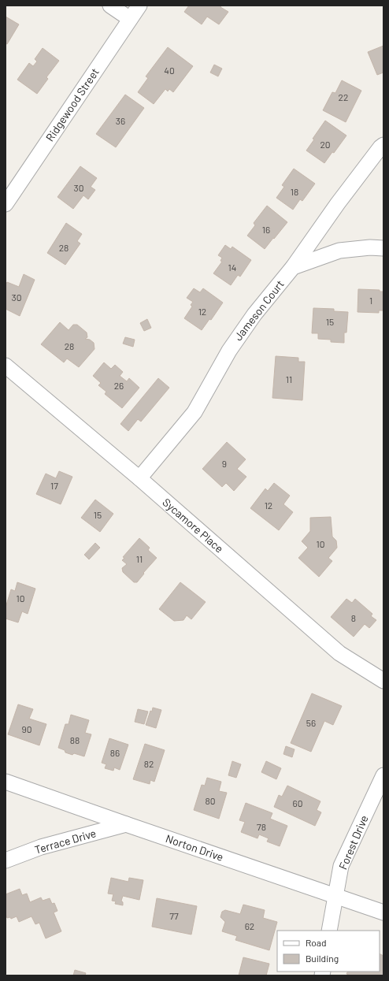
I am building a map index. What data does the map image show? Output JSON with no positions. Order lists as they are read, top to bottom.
{
  "streets": {
    "street": [
      "Ridgewood Street",
      "Jameson Court",
      "Sycamore Place",
      "Terrace Drive",
      "Forest Drive",
      "Norton Drive"
    ]
  },
  "crossings": [
    ["Jameson Court", "Sycamore Place"],
    ["Terrace Drive", "Norton Drive"],
    ["Forest Drive", "Norton Drive"]
  ],
  "house_numbers": [
    "40",
    "22",
    "36",
    "20",
    "30",
    "18",
    "16",
    "28",
    "14",
    "30",
    "1",
    "12",
    "15",
    "28",
    "11",
    "26",
    "9",
    "17",
    "12",
    "15",
    "10",
    "11",
    "10",
    "8",
    "56",
    "90",
    "88",
    "86",
    "82",
    "80",
    "60",
    "78",
    "77",
    "62"
  ],
  "legend": ["Road", "Building"]
}
